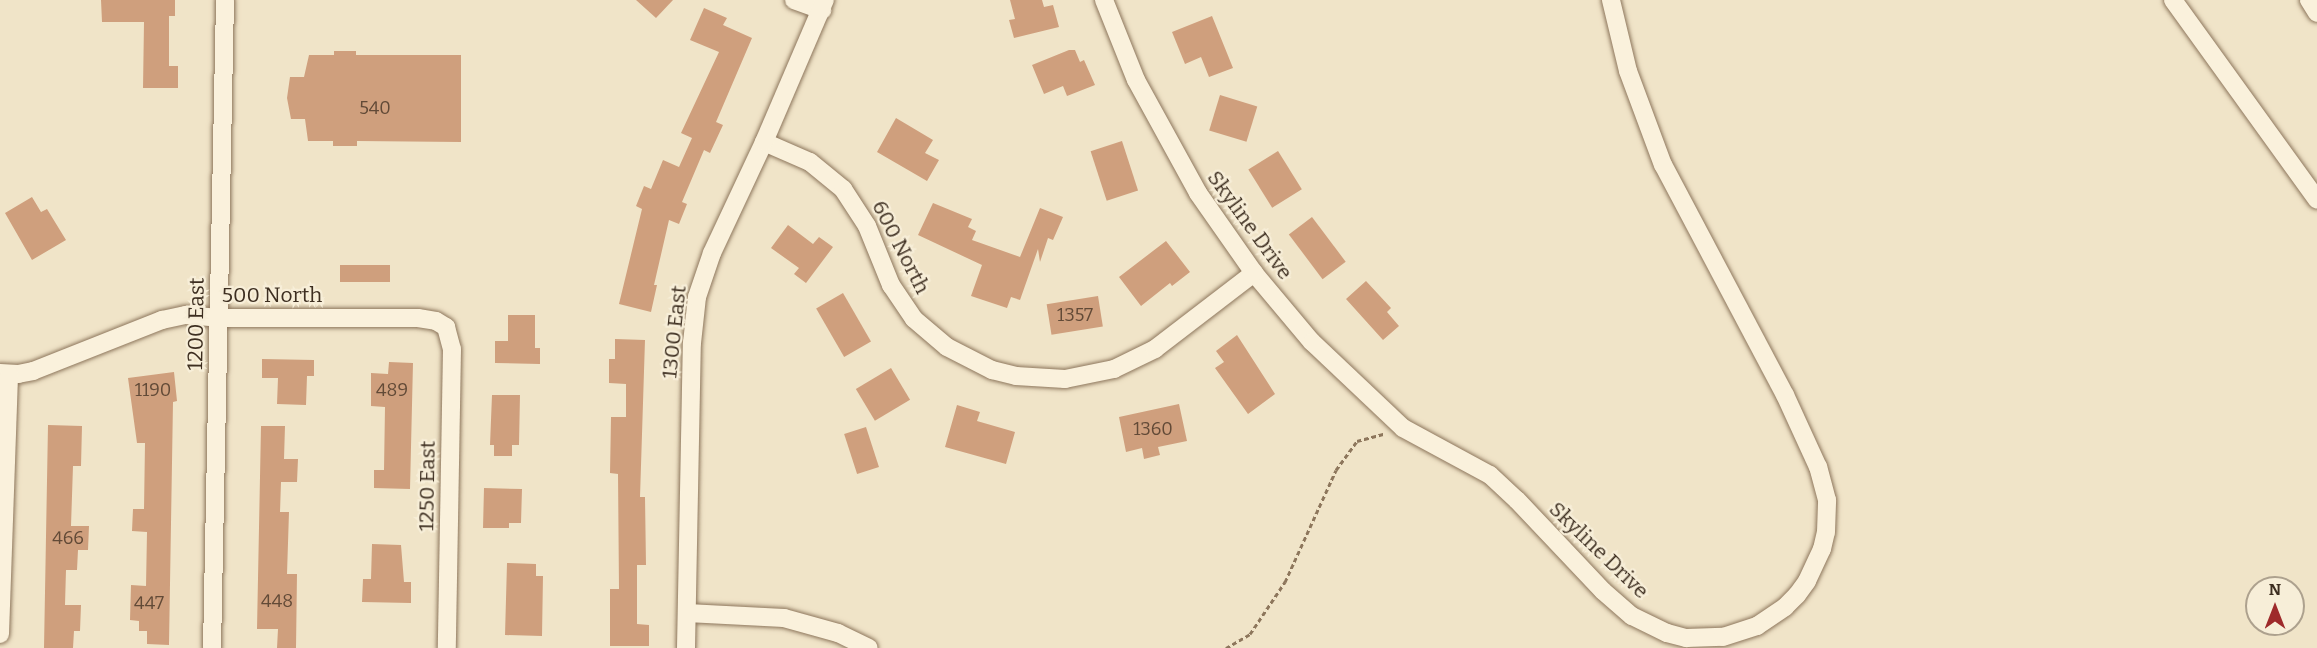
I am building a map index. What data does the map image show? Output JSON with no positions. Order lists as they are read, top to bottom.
{
  "streets": {
    "street": [
      "Skyline Drive",
      "600 North",
      "500 North",
      "1200 East",
      "1300 East",
      "1250 East"
    ]
  },
  "crossings": [
    ["Skyline Drive", "600 North"],
    ["600 North", "1300 East"],
    ["500 North", "1200 East"],
    ["500 North", "1250 East"]
  ],
  "house_numbers": [
    "540",
    "1357",
    "1190",
    "489",
    "1360",
    "466",
    "448",
    "447"
  ],
  "north": "top"
}
